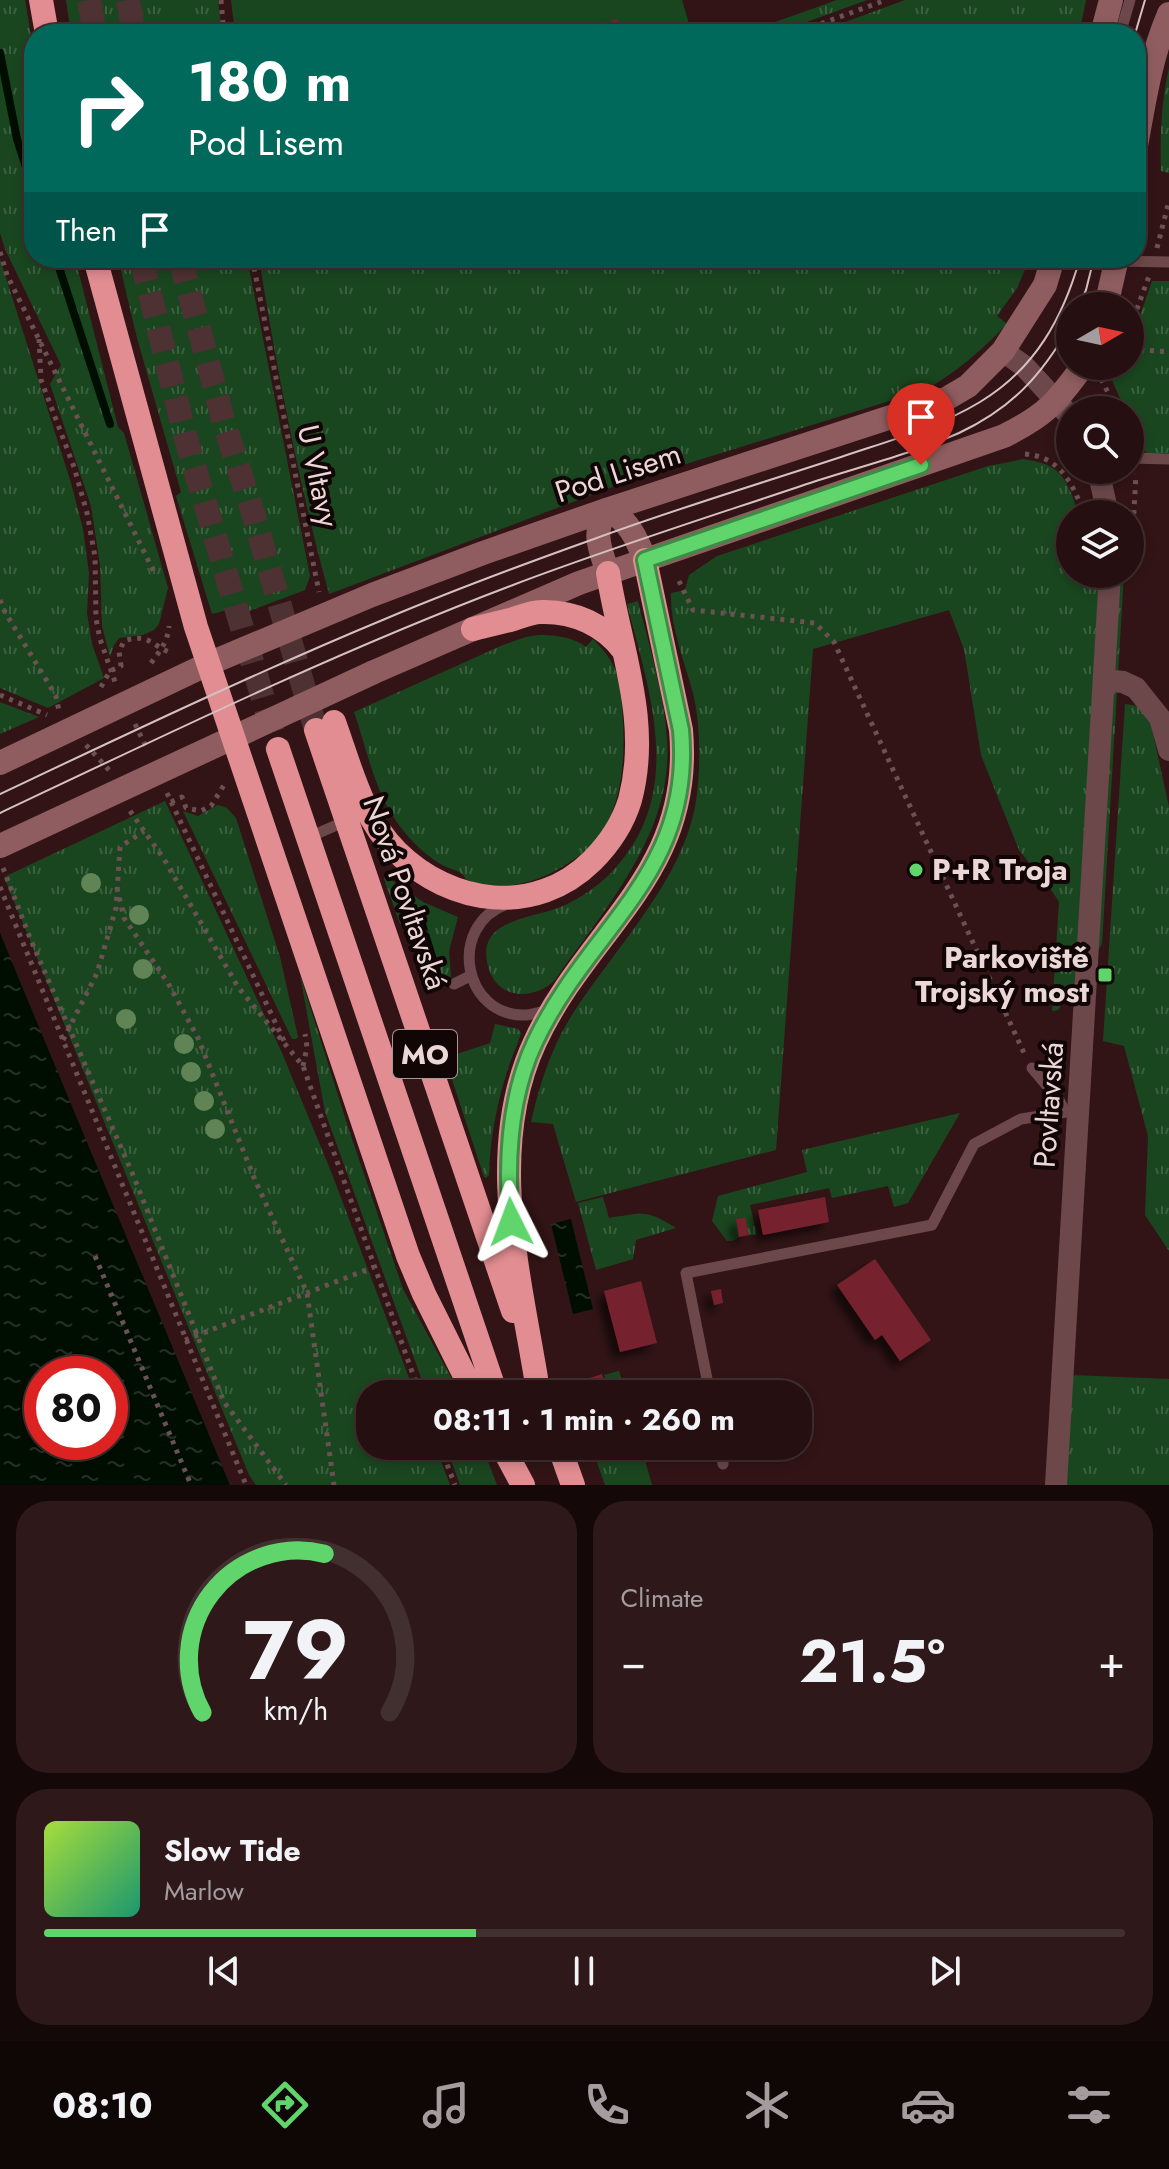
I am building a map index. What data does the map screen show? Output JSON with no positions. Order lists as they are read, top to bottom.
{
  "streets": {
    "highway": ["Nová Povltavská", "MO"],
    "main road": ["Pod Lisem"],
    "street": ["Povltavská"],
    "path": ["U Vltavy"]
  },
  "places": {
    "other": ["P+R Troja"],
    "transit": ["Parkoviště Trojský most"]
  },
  "north": "right",
  "page": {
    "turn": ["180 m", "Pod Lisem"],
    "then": "Then",
    "limit": "80",
    "trip": "08:11 · 1 min · 260 m",
    "tile": "Climate",
    "heat": ["−", "21.5°", "+"],
    "song": ["Slow Tide", "Marlow"],
    "tabs": "08:10",
    "gauge": ["79", "km/h"]
  }
}
